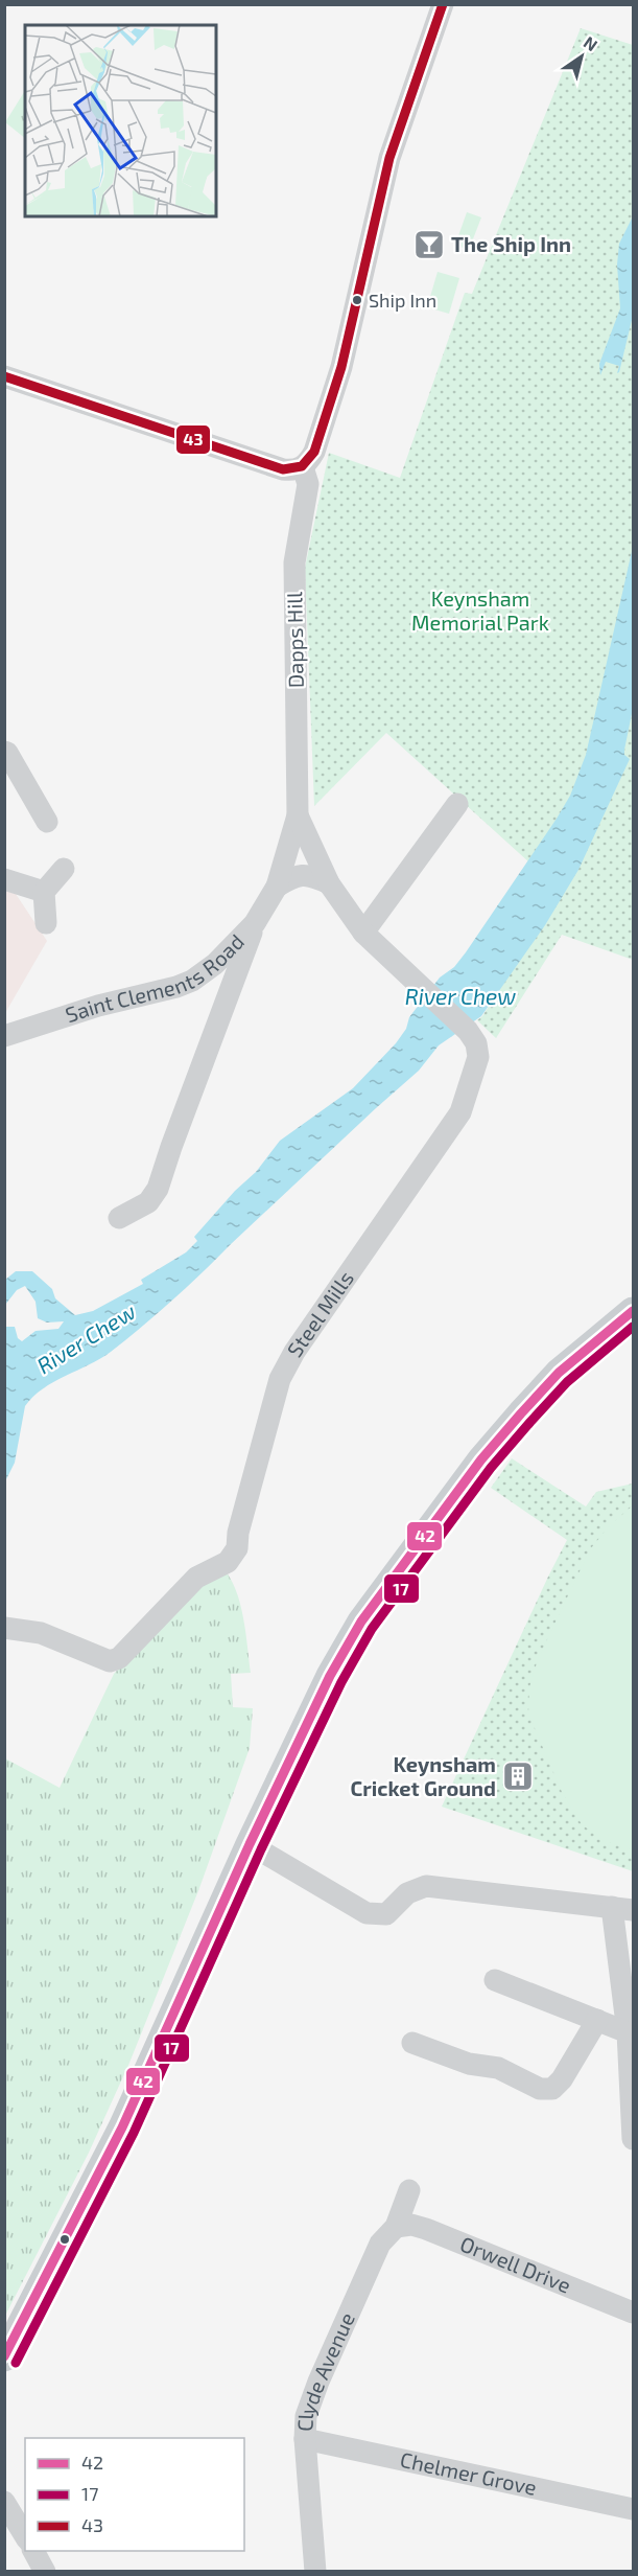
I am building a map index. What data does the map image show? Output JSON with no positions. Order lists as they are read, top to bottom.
{
  "streets": {
    "street": [
      "Dapps Hill",
      "Saint Clements Road",
      "Steel Mills",
      "Orwell Drive",
      "Clyde Avenue",
      "Chelmer Grove"
    ]
  },
  "crossings": [
    ["Dapps Hill", "Saint Clements Road"],
    ["Dapps Hill", "Steel Mills"],
    ["Orwell Drive", "Clyde Avenue"],
    ["Clyde Avenue", "Chelmer Grove"]
  ],
  "water": ["River Chew"],
  "parks": ["Keynsham Memorial Park"],
  "places": {
    "bar": ["The Ship Inn"],
    "other": ["Ship Inn"],
    "building": ["Keynsham Cricket Ground"]
  },
  "lines": ["transit line 43", "transit line 42", "transit line 17"],
  "legend": ["42", "17", "43"],
  "north": "top right"
}
